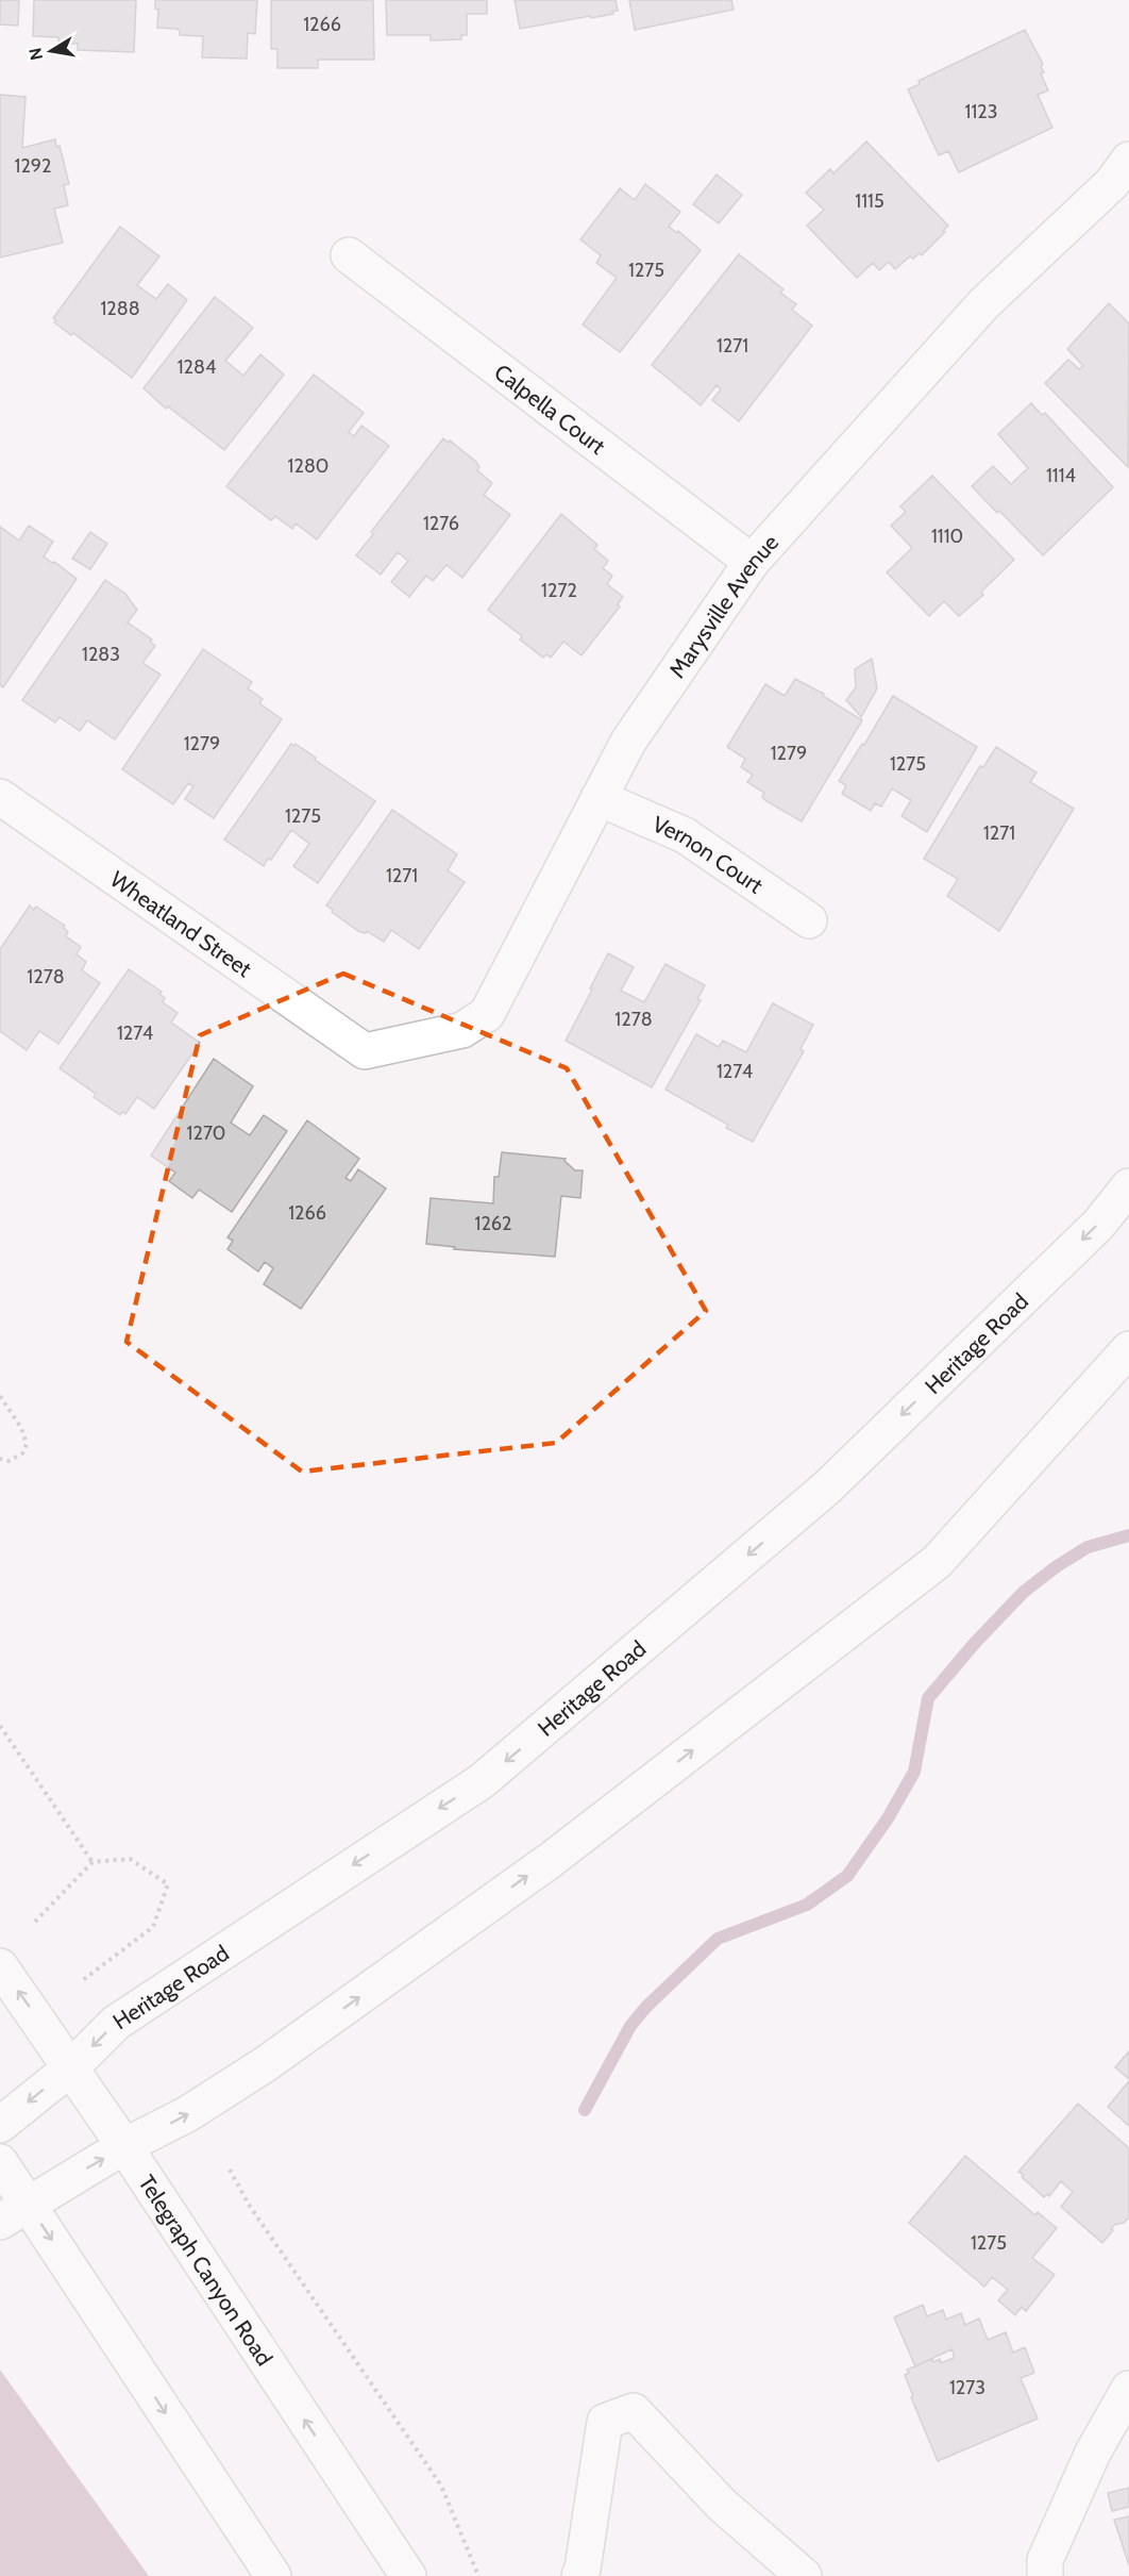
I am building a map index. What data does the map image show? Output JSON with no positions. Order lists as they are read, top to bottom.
{
  "streets": {
    "main road": [
      "Calpella Court",
      "Marysville Avenue",
      "Vernon Court",
      "Wheatland Street",
      "Heritage Road",
      "Telegraph Canyon Road"
    ]
  },
  "crossings": [
    ["Calpella Court", "Marysville Avenue"],
    ["Marysville Avenue", "Vernon Court"],
    ["Marysville Avenue", "Wheatland Street"],
    ["Heritage Road", "Telegraph Canyon Road"]
  ],
  "house_numbers": [
    "1266",
    "1123",
    "1292",
    "1115",
    "1275",
    "1288",
    "1271",
    "1284",
    "1280",
    "1114",
    "1276",
    "1110",
    "1272",
    "1283",
    "1279",
    "1279",
    "1275",
    "1275",
    "1271",
    "1271",
    "1278",
    "1278",
    "1274",
    "1274",
    "1270",
    "1266",
    "1262",
    "1275",
    "1273"
  ],
  "north": "left"
}
